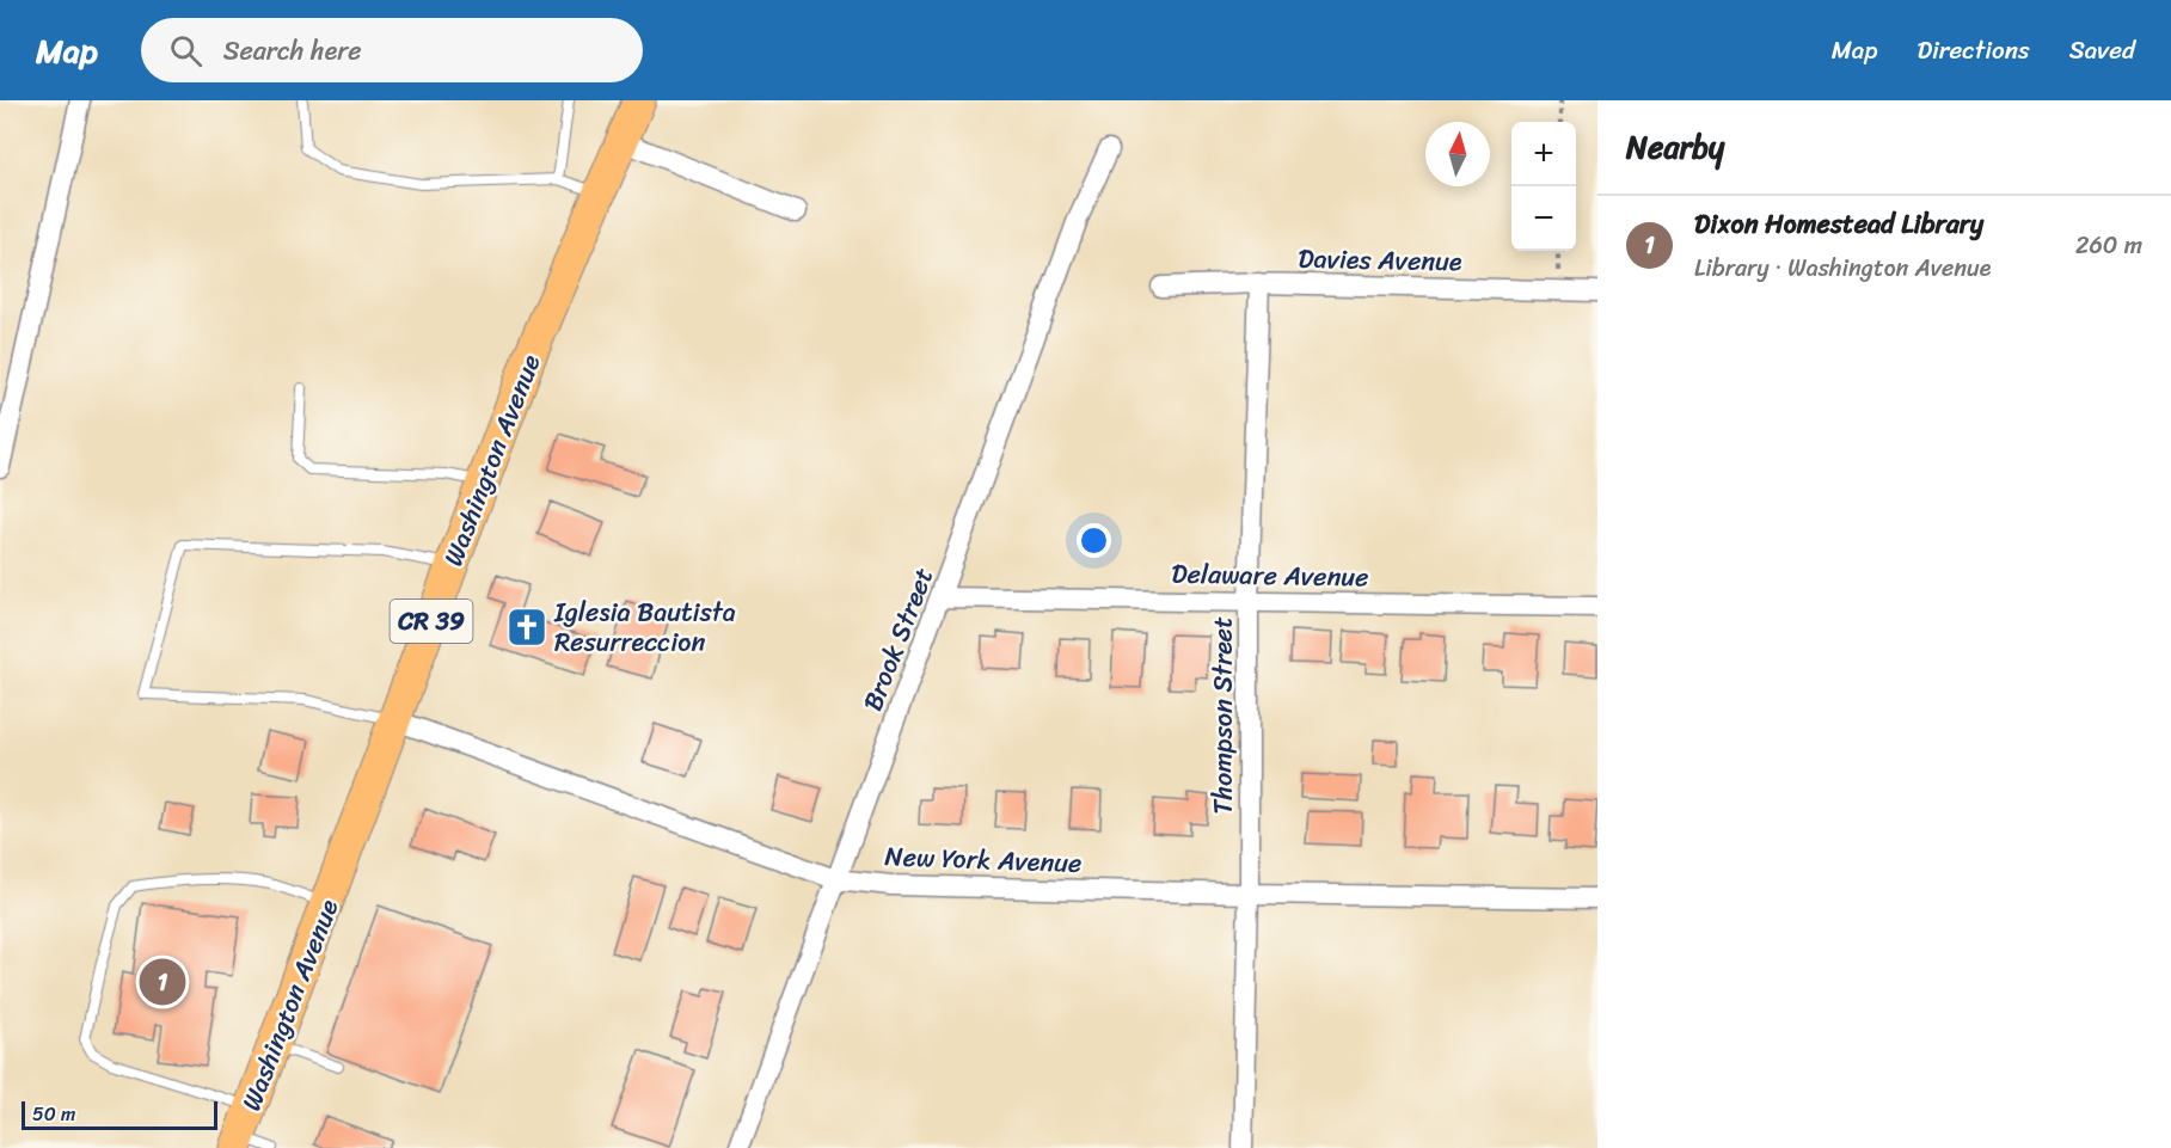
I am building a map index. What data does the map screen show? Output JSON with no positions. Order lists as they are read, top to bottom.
{
  "streets": {
    "main road": ["Washington Avenue", "CR 39"],
    "street": [
      "Davies Avenue",
      "Delaware Avenue",
      "Brook Street",
      "Thompson Street",
      "New York Avenue"
    ]
  },
  "crossings": [
    ["Davies Avenue", "Thompson Street"],
    ["Washington Avenue", "New York Avenue"],
    ["Delaware Avenue", "Brook Street"],
    ["Delaware Avenue", "Thompson Street"],
    ["Brook Street", "New York Avenue"],
    ["Thompson Street", "New York Avenue"]
  ],
  "places": {
    "church": ["Iglesia Bautista Resurreccion"]
  },
  "scale_bar": "50 m",
  "north": "top",
  "page": {
    "header": "Map",
    "search": "Search here",
    "nav": ["Map", "Directions", "Saved"],
    "heading": "Nearby",
    "map_buttons": ["+", "−"],
    "list": [
      {
        "mark": "1",
        "name": "Dixon Homestead Library",
        "note": "Library · Washington Avenue",
        "value": "260 m"
      }
    ],
    "pins": "1",
    "scale": "50 m"
  }
}
